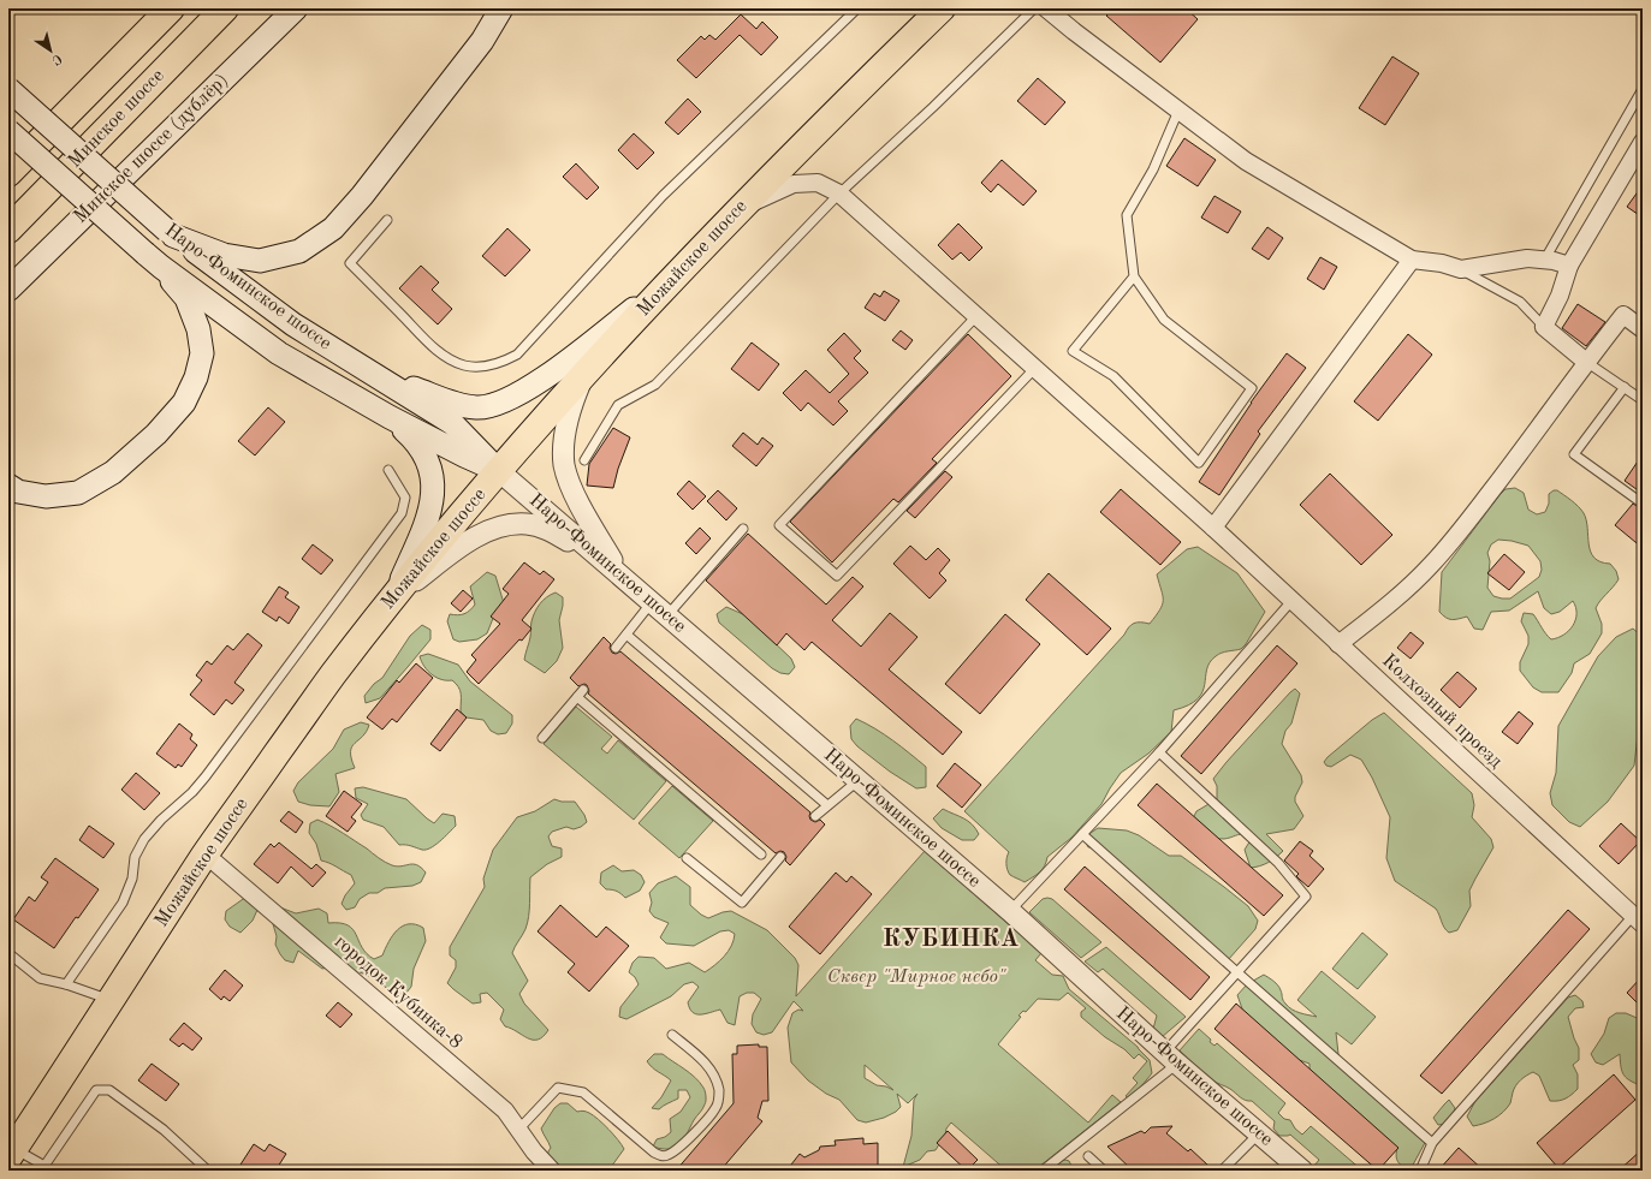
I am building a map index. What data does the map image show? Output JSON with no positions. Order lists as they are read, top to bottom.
{
  "streets": {
    "main road": [
      "Минское шоссе",
      "Минское шоссе (дублёр)",
      "Можайское шоссе",
      "Наро-Фоминское шоссе"
    ],
    "street": ["Колхозный проезд", "городок Кубинка-8"]
  },
  "crossings": [
    ["Можайское шоссе", "Наро-Фоминское шоссе"],
    ["Можайское шоссе", "Колхозный проезд"],
    ["Можайское шоссе", "городок Кубинка-8"]
  ],
  "districts": ["КУБИНКА"],
  "parks": ["Сквер \"Мирное небо\""],
  "north": "bottom right"
}
